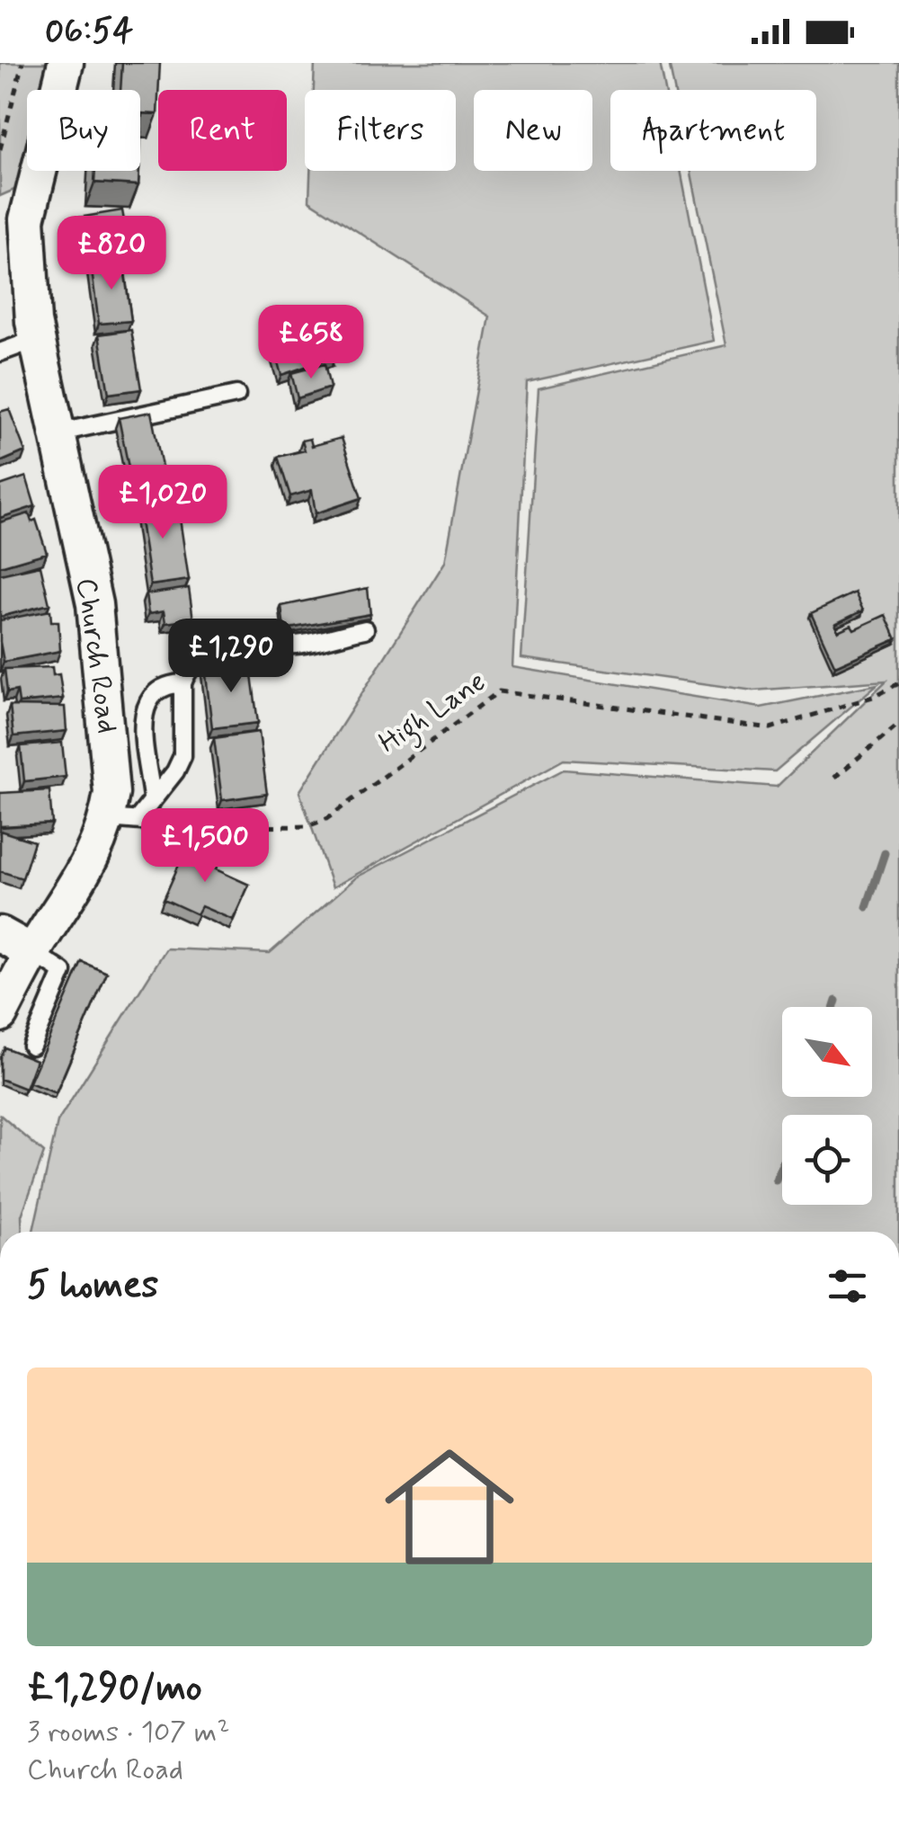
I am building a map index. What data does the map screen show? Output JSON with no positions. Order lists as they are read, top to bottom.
{
  "streets": {
    "street": ["Church Road"],
    "path": ["High Lane"]
  },
  "north": "bottom right",
  "page": {
    "status": "06:54",
    "chip": [
      "Buy",
      "Rent",
      "Filters",
      "New",
      "Apartment"
    ],
    "price": [
      "£820",
      "£658",
      "£1,020",
      "£1,290",
      "£1,500"
    ],
    "heading": "5 homes",
    "list": [
      {
        "name": "£1,290/mo",
        "note": "3 rooms · 107 m² · Church Road"
      }
    ]
  }
}
